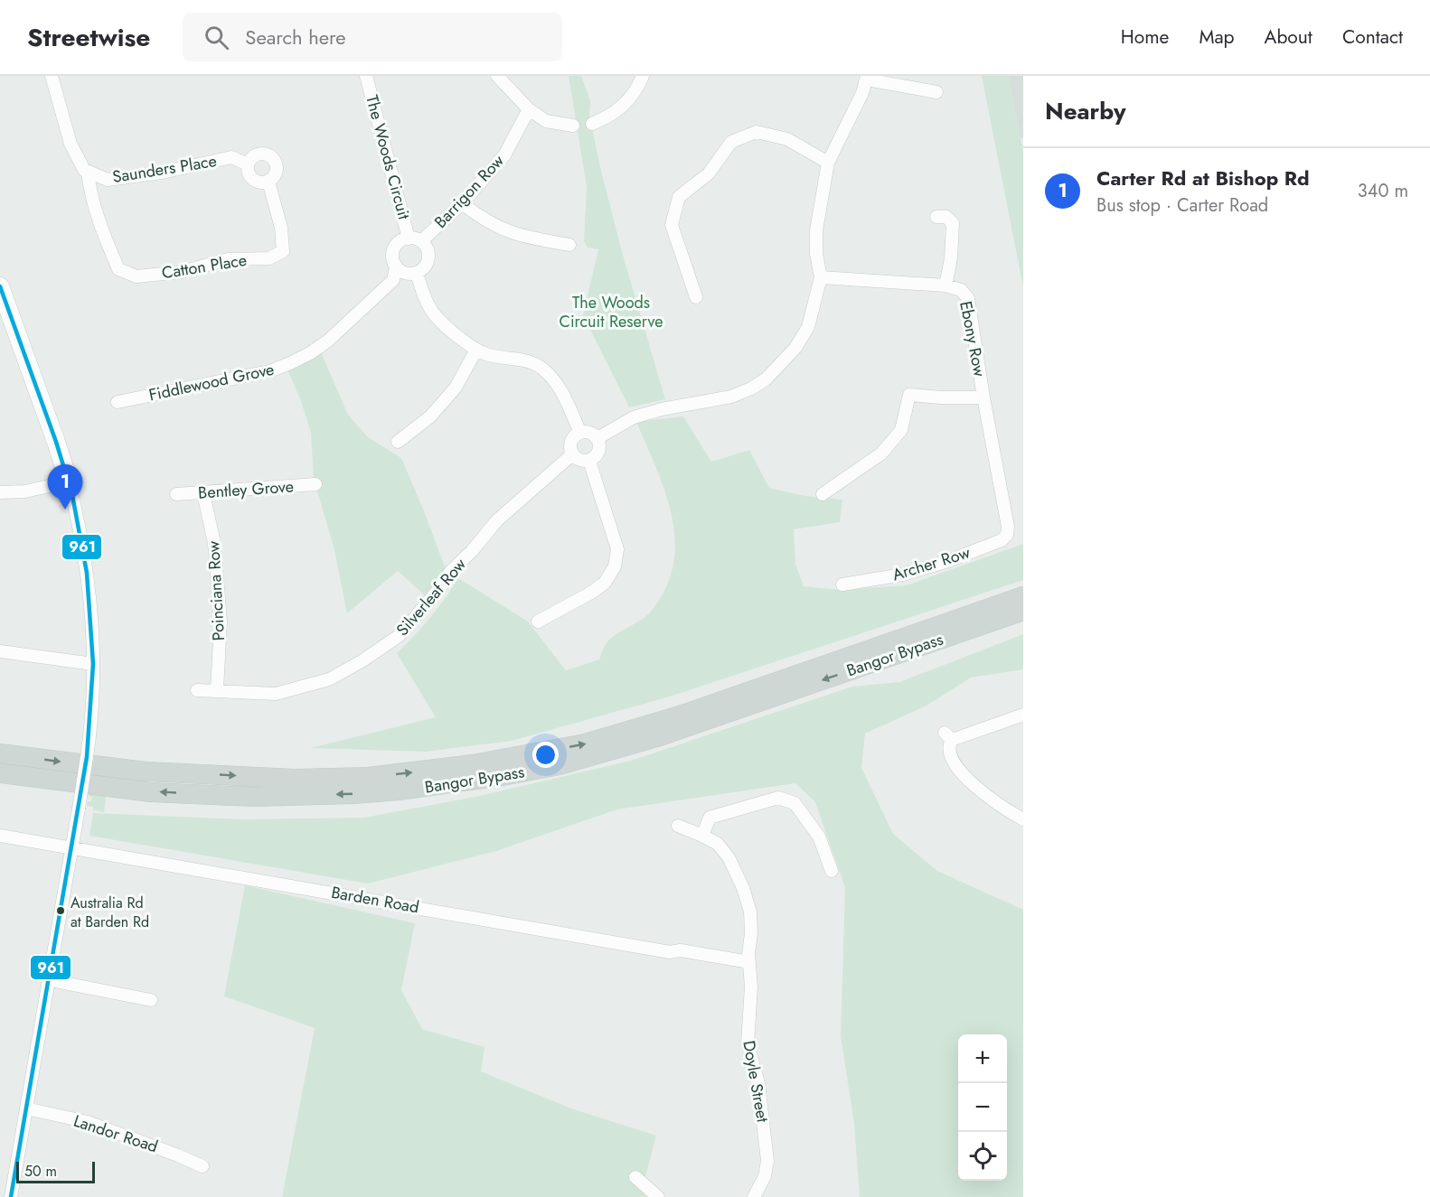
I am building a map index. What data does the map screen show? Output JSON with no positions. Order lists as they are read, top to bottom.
{
  "streets": {
    "main road": ["Bangor Bypass"],
    "street": [
      "The Woods Circuit",
      "Saunders Place",
      "Barrigon Row",
      "Catton Place",
      "Ebony Row",
      "Fiddlewood Grove",
      "Bentley Grove",
      "Archer Row",
      "Poinciana Row",
      "Silverleaf Row",
      "Barden Road",
      "Doyle Street",
      "Landor Road"
    ]
  },
  "crossings": [
    ["The Woods Circuit", "Barrigon Row"],
    ["The Woods Circuit", "Fiddlewood Grove"],
    ["Saunders Place", "Catton Place"],
    ["Barrigon Row", "Fiddlewood Grove"],
    ["Ebony Row", "Archer Row"],
    ["Bentley Grove", "Poinciana Row"],
    ["Poinciana Row", "Silverleaf Row"],
    ["Barden Road", "Doyle Street"]
  ],
  "parks": ["The Woods Circuit Reserve"],
  "places": ["Australia Rd at Barden Rd"],
  "lines": ["transit line 961"],
  "scale_bar": "50 m",
  "page": {
    "header": "Streetwise",
    "search": "Search here",
    "nav": [
      "Home",
      "Map",
      "About",
      "Contact"
    ],
    "heading": "Nearby",
    "list": [
      {
        "mark": "1",
        "name": "Carter Rd at Bishop Rd",
        "note": "Bus stop · Carter Road",
        "value": "340 m"
      }
    ],
    "pins": "1",
    "map_buttons": ["+", "−"],
    "scale": "50 m"
  }
}
